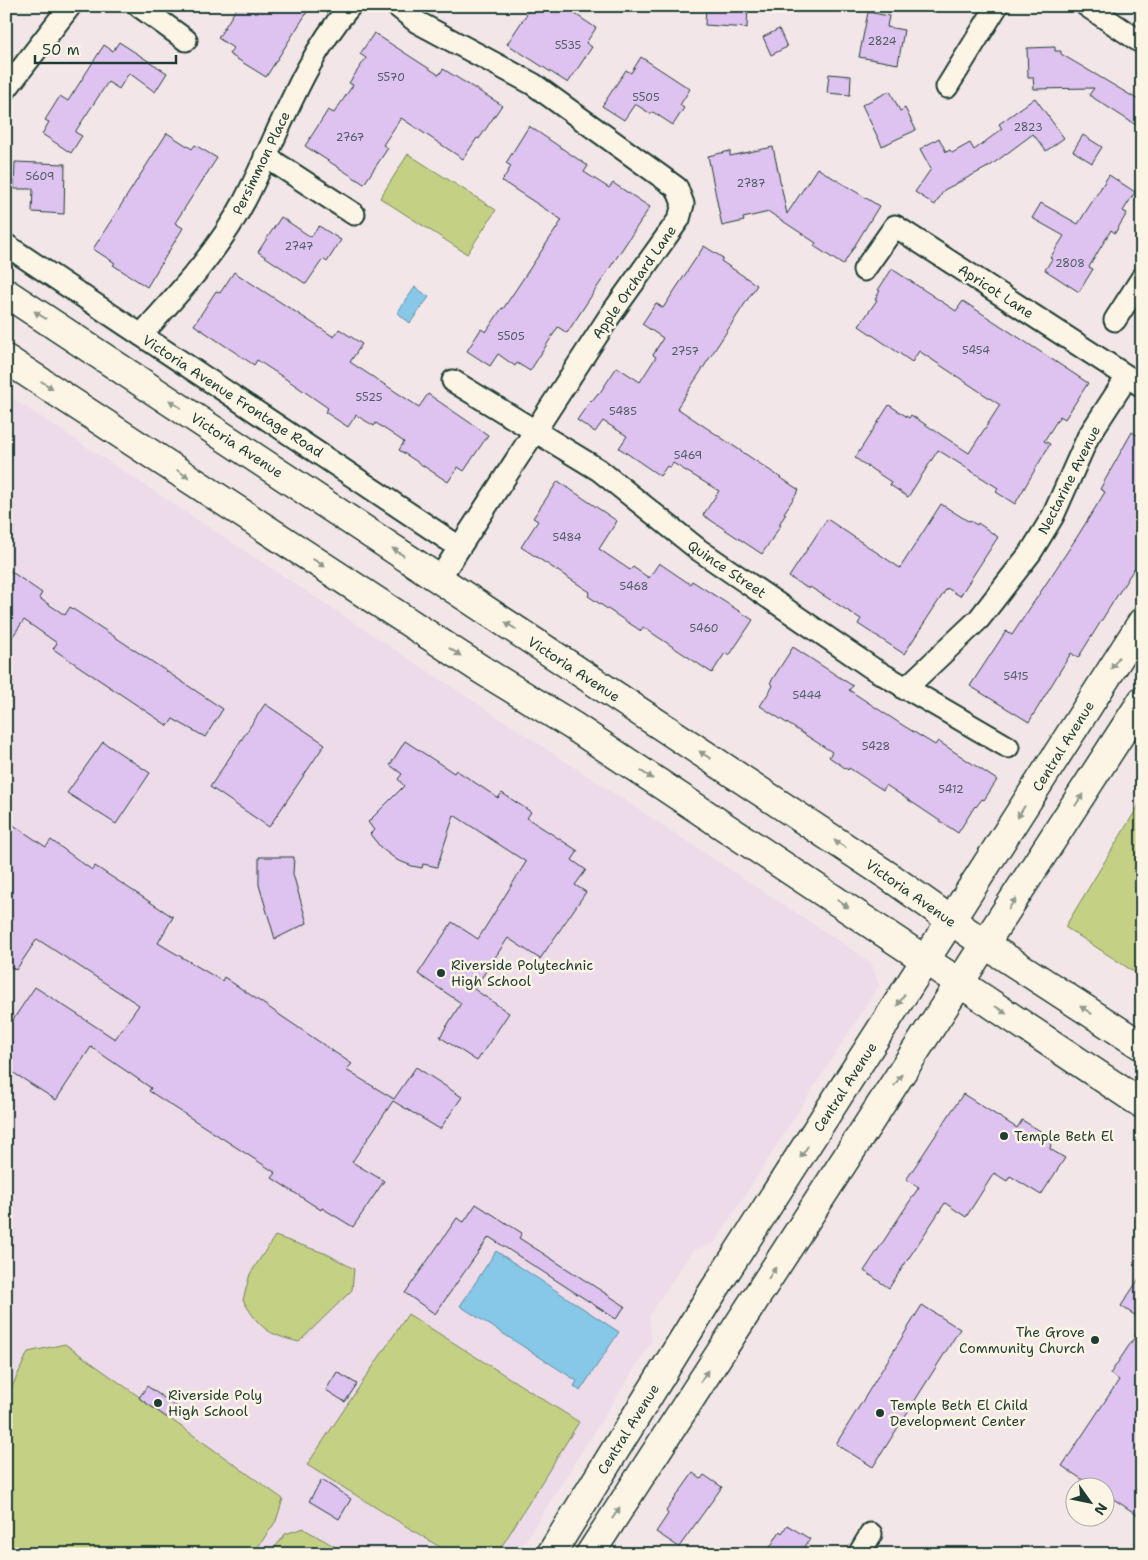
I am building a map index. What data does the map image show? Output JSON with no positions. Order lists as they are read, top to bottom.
{
  "streets": {
    "main road": ["Victoria Avenue", "Central Avenue"],
    "street": [
      "Persimmon Place",
      "Apple Orchard Lane",
      "Apricot Lane",
      "Victoria Avenue Frontage Road",
      "Nectarine Avenue",
      "Quince Street"
    ]
  },
  "crossings": [
    ["Persimmon Place", "Victoria Avenue Frontage Road"],
    ["Apple Orchard Lane", "Victoria Avenue Frontage Road"],
    ["Apple Orchard Lane", "Victoria Avenue"],
    ["Apple Orchard Lane", "Quince Street"],
    ["Apricot Lane", "Nectarine Avenue"],
    ["Victoria Avenue", "Central Avenue"],
    ["Nectarine Avenue", "Quince Street"]
  ],
  "places": [
    "Riverside Polytechnic High School",
    "Temple Beth El",
    "The Grove Community Church",
    "Riverside Poly High School",
    "Temple Beth El Child Development Center"
  ],
  "house_numbers": [
    "2824",
    "5535",
    "5570",
    "5505",
    "2823",
    "2767",
    "5609",
    "2787",
    "2747",
    "2808",
    "5505",
    "5454",
    "2757",
    "5525",
    "5485",
    "5469",
    "5484",
    "5468",
    "5460",
    "5415",
    "5444",
    "5428",
    "5412"
  ],
  "scale_bar": "50 m",
  "north": "bottom right"
}
